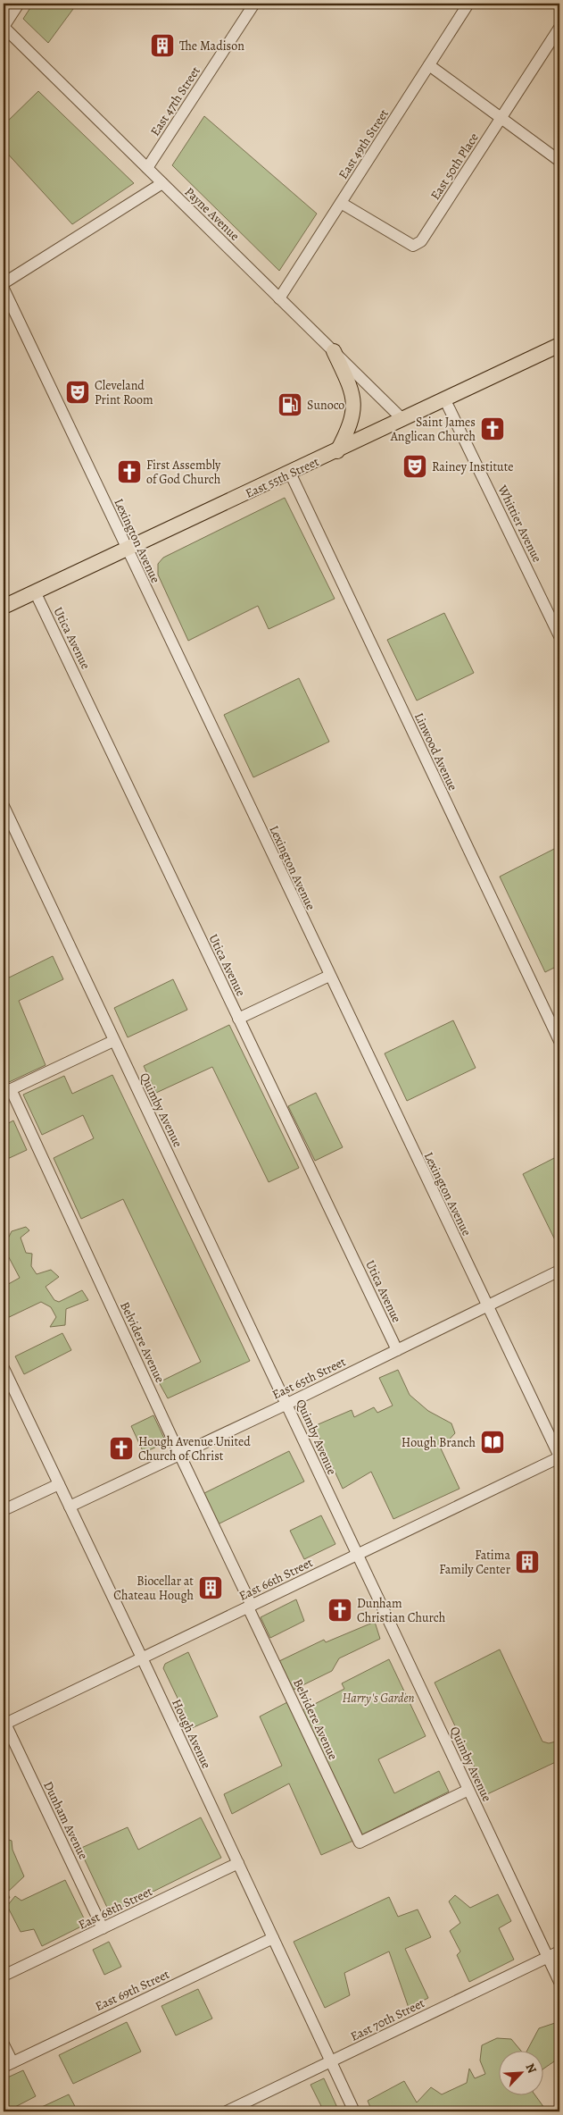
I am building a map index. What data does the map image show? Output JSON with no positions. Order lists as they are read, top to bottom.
{
  "streets": {
    "main road": ["East 55th Street"],
    "street": [
      "East 47th Street",
      "East 49th Street",
      "East 50th Place",
      "Payne Avenue",
      "Whittier Avenue",
      "Lexington Avenue",
      "Utica Avenue",
      "Linwood Avenue",
      "Quimby Avenue",
      "Belvidere Avenue",
      "East 65th Street",
      "East 66th Street",
      "Hough Avenue",
      "Dunham Avenue",
      "East 68th Street",
      "East 69th Street",
      "East 70th Street"
    ]
  },
  "crossings": [
    ["East 47th Street", "Payne Avenue"],
    ["East 49th Street", "East 50th Place"],
    ["East 49th Street", "Payne Avenue"],
    ["Payne Avenue", "East 55th Street"],
    ["East 55th Street", "Whittier Avenue"],
    ["East 55th Street", "Lexington Avenue"],
    ["East 55th Street", "Utica Avenue"],
    ["East 55th Street", "Linwood Avenue"],
    ["Lexington Avenue", "East 65th Street"],
    ["Lexington Avenue", "East 66th Street"],
    ["Utica Avenue", "East 65th Street"],
    ["Quimby Avenue", "Belvidere Avenue"],
    ["Quimby Avenue", "East 65th Street"],
    ["Quimby Avenue", "East 66th Street"],
    ["Quimby Avenue", "East 70th Street"],
    ["Belvidere Avenue", "East 65th Street"],
    ["Belvidere Avenue", "East 66th Street"],
    ["East 65th Street", "Hough Avenue"],
    ["East 66th Street", "Hough Avenue"],
    ["East 66th Street", "Dunham Avenue"],
    ["Hough Avenue", "East 68th Street"],
    ["Hough Avenue", "East 69th Street"],
    ["Hough Avenue", "East 70th Street"],
    ["Dunham Avenue", "East 68th Street"]
  ],
  "parks": ["Harry's Garden"],
  "places": {
    "building": ["The Madison", "Fatima Family Center", "Biocellar at Chateau Hough"],
    "theatre": ["Cleveland Print Room", "Rainey Institute"],
    "fuel station": ["Sunoco"],
    "church": [
      "Saint James Anglican Church",
      "First Assembly of God Church",
      "Hough Avenue United Church of Christ",
      "Dunham Christian Church"
    ],
    "library": ["Hough Branch"]
  },
  "north": "top right"
}
